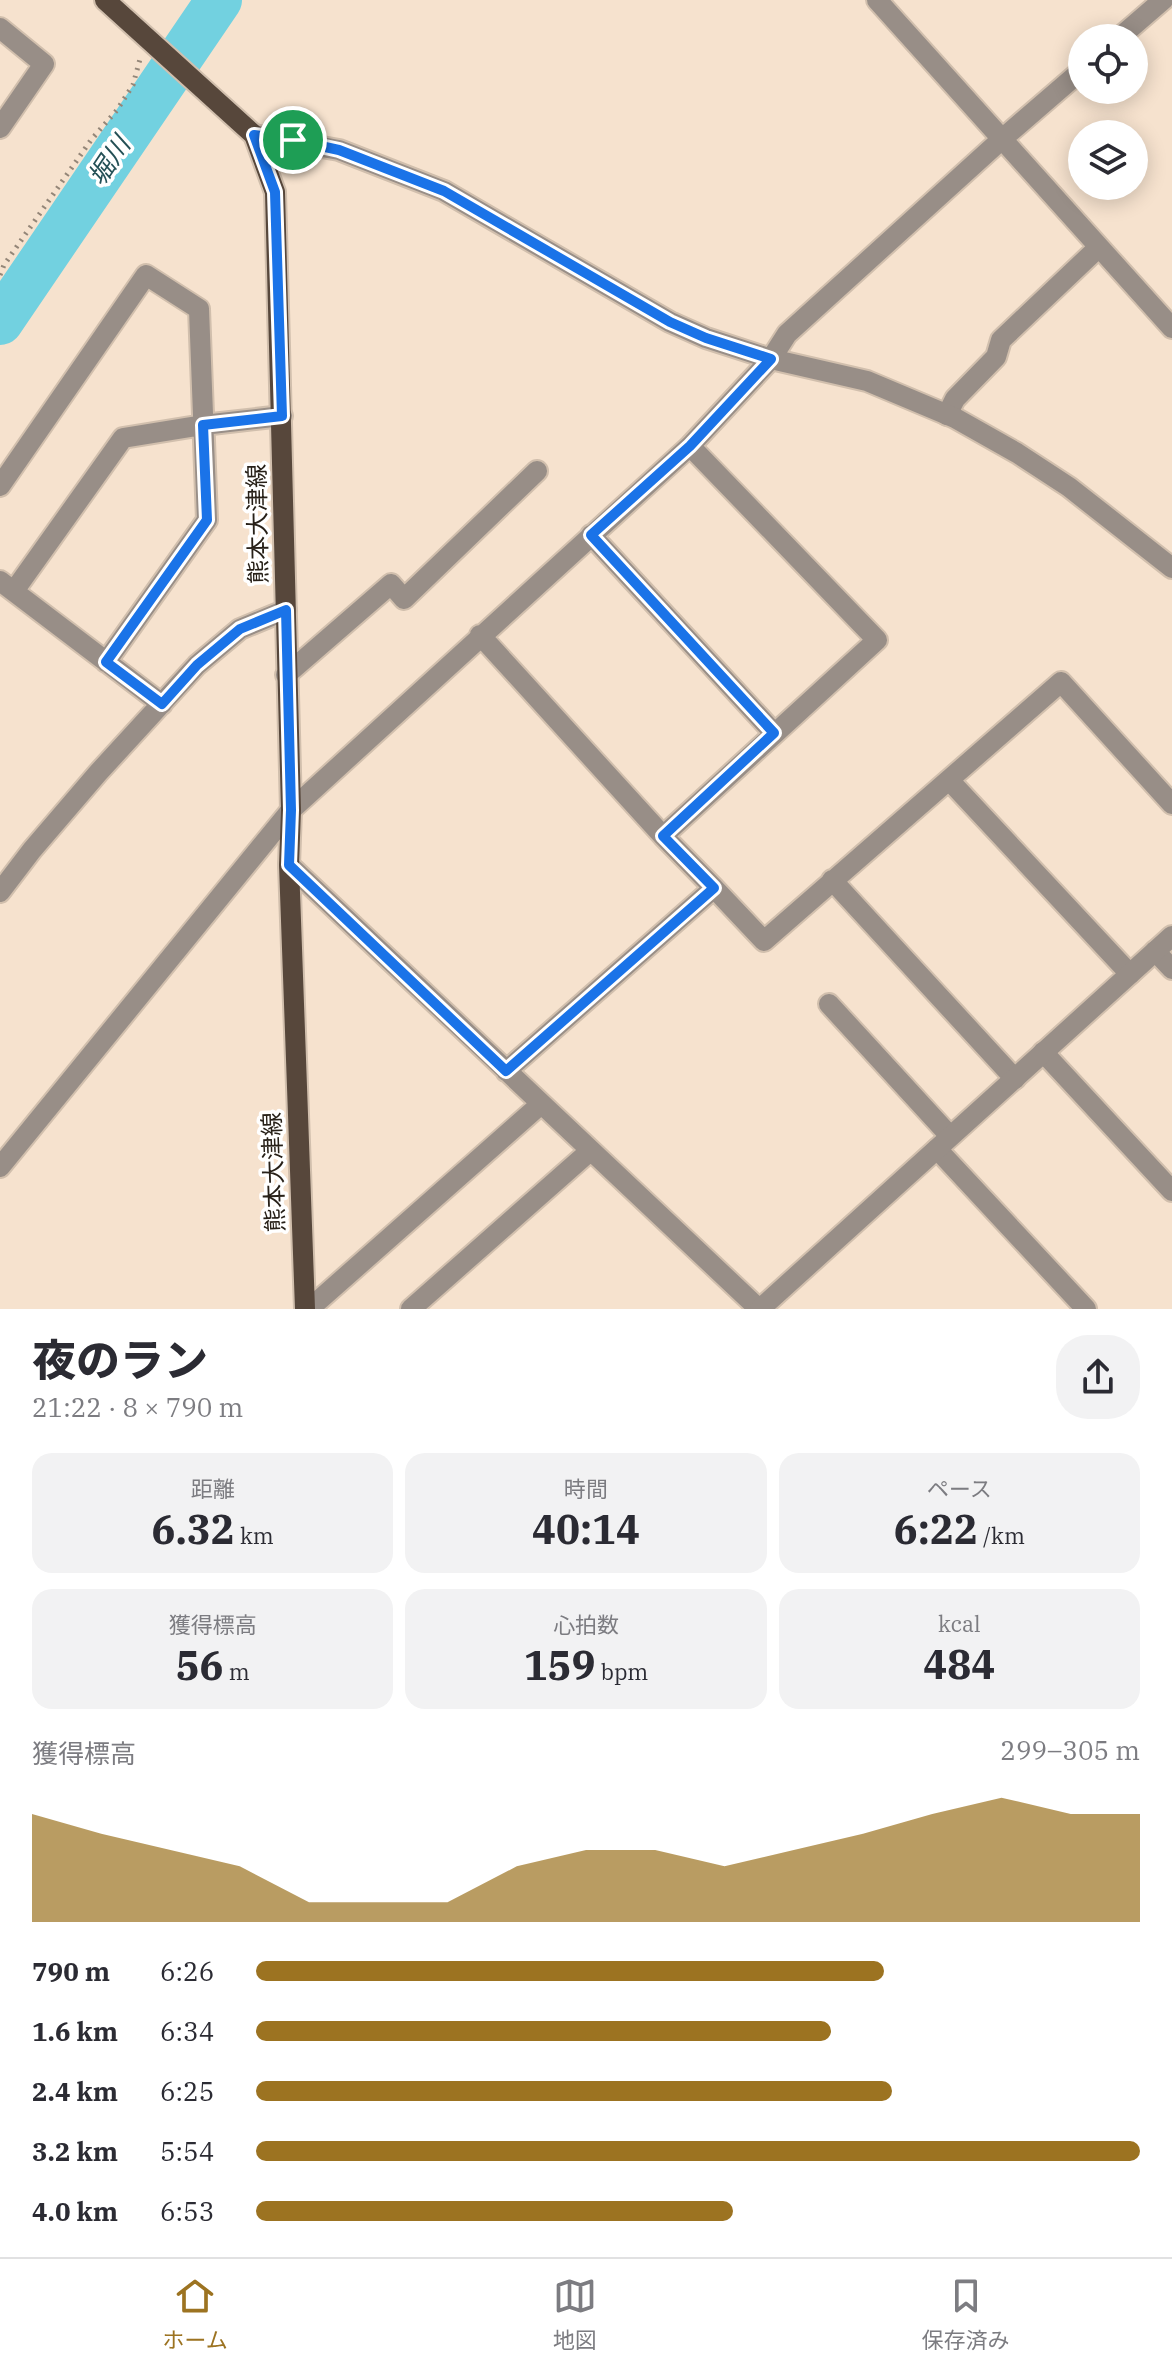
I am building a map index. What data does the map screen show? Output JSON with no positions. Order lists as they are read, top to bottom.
{
  "streets": {
    "main road": ["熊本大津線"]
  },
  "water": ["堀川"],
  "page": {
    "heading": ["夜のラン", "21:22 · 8 × 790 m"],
    "stats": [
      ["距離", "6.32 km"],
      ["時間", "40:14"],
      ["ペース", "6:22 /km"],
      ["獲得標高", "56 m"],
      ["心拍数", "159 bpm"],
      ["kcal", "484"]
    ],
    "chart": ["獲得標高", "299–305 m"],
    "list": [
      {
        "name": "790 m",
        "note": "6:26"
      },
      {
        "name": "1.6 km",
        "note": "6:34"
      },
      {
        "name": "2.4 km",
        "note": "6:25"
      },
      {
        "name": "3.2 km",
        "note": "5:54"
      },
      {
        "name": "4.0 km",
        "note": "6:53"
      }
    ],
    "tabs": ["ホーム", "地図", "保存済み"]
  }
}
